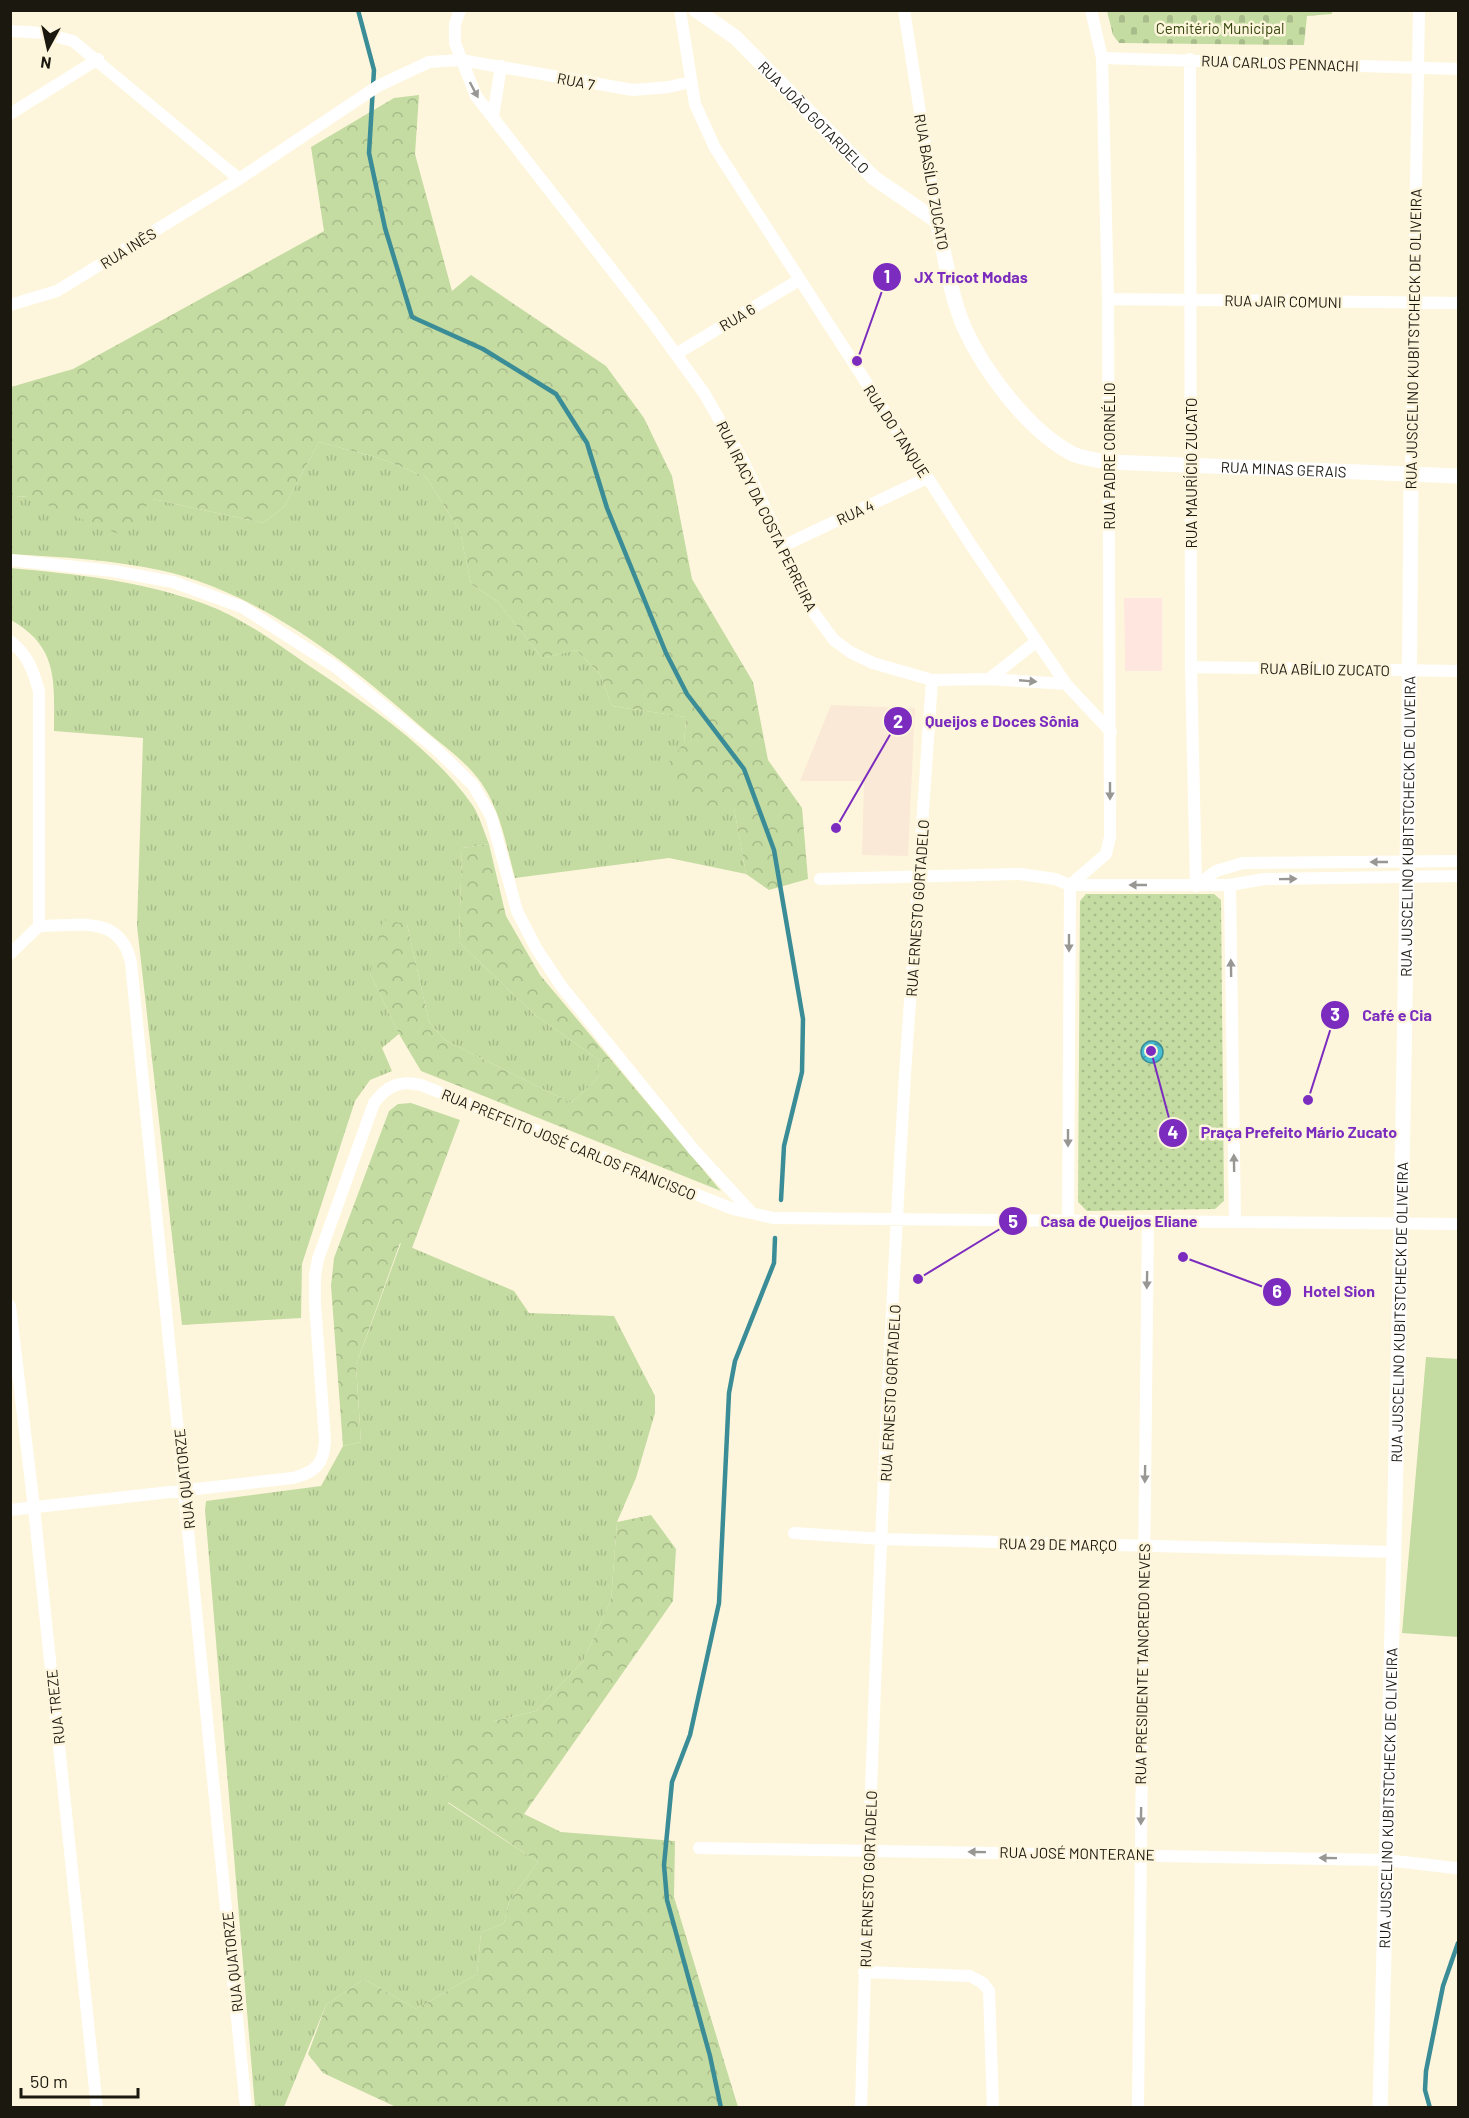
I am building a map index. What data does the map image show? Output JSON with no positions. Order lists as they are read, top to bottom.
{
  "streets": {
    "street": [
      "RUA CARLOS PENNACHI",
      "RUA 7",
      "RUA JOÃO GOTARDELO",
      "RUA BASÍLIO ZUCATO",
      "RUA INÊS",
      "RUA JAIR COMUNI",
      "RUA 6",
      "RUA JUSCELINO KUBITSTCHECK DE OLIVEIRA",
      "RUA DO TANQUE",
      "RUA PADRE CORNÉLIO",
      "RUA MINAS GERAIS",
      "RUA MAURÍCIO ZUCATO",
      "RUA 4",
      "RUA IRACY DA COSTA PERREIRA",
      "RUA ABÍLIO ZUCATO",
      "RUA ERNESTO GORTADELO",
      "RUA PREFEITO JOSÉ CARLOS FRANCISCO",
      "RUA QUATORZE",
      "RUA 29 DE MARÇO",
      "RUA PRESIDENTE TANCREDO NEVES",
      "RUA TREZE",
      "RUA JOSÉ MONTERANE"
    ]
  },
  "crossings": [
    ["RUA CARLOS PENNACHI", "RUA JUSCELINO KUBITSTCHECK DE OLIVEIRA"],
    ["RUA CARLOS PENNACHI", "RUA PADRE CORNÉLIO"],
    ["RUA CARLOS PENNACHI", "RUA MAURÍCIO ZUCATO"],
    ["RUA 7", "RUA INÊS"],
    ["RUA 7", "RUA DO TANQUE"],
    ["RUA 7", "RUA IRACY DA COSTA PERREIRA"],
    ["RUA JOÃO GOTARDELO", "RUA BASÍLIO ZUCATO"],
    ["RUA BASÍLIO ZUCATO", "RUA PADRE CORNÉLIO"],
    ["RUA BASÍLIO ZUCATO", "RUA MINAS GERAIS"],
    ["RUA INÊS", "RUA IRACY DA COSTA PERREIRA"],
    ["RUA JAIR COMUNI", "RUA JUSCELINO KUBITSTCHECK DE OLIVEIRA"],
    ["RUA JAIR COMUNI", "RUA PADRE CORNÉLIO"],
    ["RUA JAIR COMUNI", "RUA MAURÍCIO ZUCATO"],
    ["RUA 6", "RUA DO TANQUE"],
    ["RUA 6", "RUA IRACY DA COSTA PERREIRA"],
    ["RUA JUSCELINO KUBITSTCHECK DE OLIVEIRA", "RUA MINAS GERAIS"],
    ["RUA JUSCELINO KUBITSTCHECK DE OLIVEIRA", "RUA ABÍLIO ZUCATO"],
    ["RUA JUSCELINO KUBITSTCHECK DE OLIVEIRA", "RUA PREFEITO JOSÉ CARLOS FRANCISCO"],
    ["RUA JUSCELINO KUBITSTCHECK DE OLIVEIRA", "RUA 29 DE MARÇO"],
    ["RUA JUSCELINO KUBITSTCHECK DE OLIVEIRA", "RUA JOSÉ MONTERANE"],
    ["RUA DO TANQUE", "RUA PADRE CORNÉLIO"],
    ["RUA DO TANQUE", "RUA 4"],
    ["RUA DO TANQUE", "RUA IRACY DA COSTA PERREIRA"],
    ["RUA PADRE CORNÉLIO", "RUA MINAS GERAIS"],
    ["RUA MINAS GERAIS", "RUA MAURÍCIO ZUCATO"],
    ["RUA MAURÍCIO ZUCATO", "RUA ABÍLIO ZUCATO"],
    ["RUA 4", "RUA IRACY DA COSTA PERREIRA"],
    ["RUA IRACY DA COSTA PERREIRA", "RUA ERNESTO GORTADELO"],
    ["RUA ERNESTO GORTADELO", "RUA PREFEITO JOSÉ CARLOS FRANCISCO"],
    ["RUA ERNESTO GORTADELO", "RUA 29 DE MARÇO"],
    ["RUA ERNESTO GORTADELO", "RUA JOSÉ MONTERANE"],
    ["RUA PREFEITO JOSÉ CARLOS FRANCISCO", "RUA QUATORZE"],
    ["RUA PREFEITO JOSÉ CARLOS FRANCISCO", "RUA PRESIDENTE TANCREDO NEVES"],
    ["RUA PREFEITO JOSÉ CARLOS FRANCISCO", "RUA TREZE"],
    ["RUA 29 DE MARÇO", "RUA PRESIDENTE TANCREDO NEVES"],
    ["RUA PRESIDENTE TANCREDO NEVES", "RUA JOSÉ MONTERANE"]
  ],
  "one_way": ["RUA PRESIDENTE TANCREDO NEVES", "RUA JOSÉ MONTERANE"],
  "parks": ["Cemitério Municipal"],
  "places": [
    "JX Tricot Modas",
    "Queijos e Doces Sônia",
    "Praça Prefeito Mário Zucato",
    "Café e Cia",
    "Hotel Sion",
    "Casa de Queijos Eliane"
  ],
  "scale_bar": "50 m",
  "north": "bottom"
}
